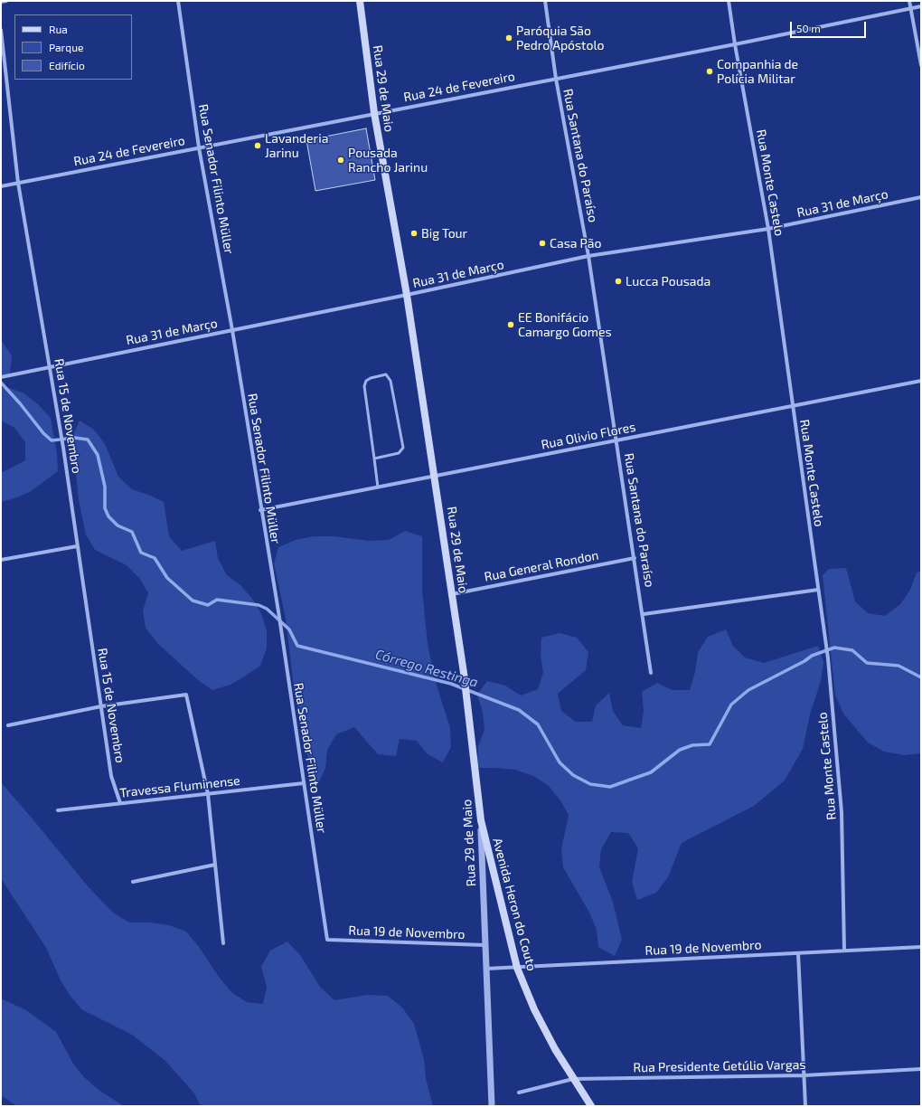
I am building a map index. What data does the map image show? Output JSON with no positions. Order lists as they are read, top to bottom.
{
  "streets": {
    "main road": ["Rua 29 de Maio", "Avenida Heron do Couto"],
    "street": [
      "Rua 24 de Fevereiro",
      "Rua Santana do Paraíso",
      "Rua Senador Filinto Müller",
      "Rua Monte Castelo",
      "Rua 31 de Março",
      "Rua 15 de Novembro",
      "Rua Olivio Flores",
      "Rua General Rondon",
      "Travessa Fluminense",
      "Rua 19 de Novembro",
      "Rua Presidente Getúlio Vargas"
    ]
  },
  "crossings": [
    ["Rua 24 de Fevereiro", "Rua 29 de Maio"],
    ["Rua 24 de Fevereiro", "Rua Santana do Paraíso"],
    ["Rua 24 de Fevereiro", "Rua Senador Filinto Müller"],
    ["Rua 24 de Fevereiro", "Rua Monte Castelo"],
    ["Rua 24 de Fevereiro", "Rua 15 de Novembro"],
    ["Rua 29 de Maio", "Rua 31 de Março"],
    ["Rua 29 de Maio", "Rua Olivio Flores"],
    ["Rua 29 de Maio", "Rua General Rondon"],
    ["Rua 29 de Maio", "Avenida Heron do Couto"],
    ["Rua 29 de Maio", "Rua 19 de Novembro"],
    ["Rua Santana do Paraíso", "Rua 31 de Março"],
    ["Rua Santana do Paraíso", "Rua Olivio Flores"],
    ["Rua Santana do Paraíso", "Rua General Rondon"],
    ["Rua Senador Filinto Müller", "Rua 31 de Março"],
    ["Rua Senador Filinto Müller", "Rua Olivio Flores"],
    ["Rua Senador Filinto Müller", "Travessa Fluminense"],
    ["Rua Senador Filinto Müller", "Rua 19 de Novembro"],
    ["Rua Monte Castelo", "Rua 31 de Março"],
    ["Rua Monte Castelo", "Rua Olivio Flores"],
    ["Rua Monte Castelo", "Rua 19 de Novembro"],
    ["Rua 31 de Março", "Rua 15 de Novembro"],
    ["Rua 15 de Novembro", "Travessa Fluminense"],
    ["Avenida Heron do Couto", "Rua 19 de Novembro"],
    ["Avenida Heron do Couto", "Rua Presidente Getúlio Vargas"]
  ],
  "water": ["Córrego Restinga"],
  "places": [
    "Paróquia São Pedro Apóstolo",
    "Companhia de Polícia Militar",
    "Lavanderia Jarinu",
    "Pousada Rancho Jarinu",
    "Big Tour",
    "Casa Pão",
    "Lucca Pousada",
    "EE Bonifácio Camargo Gomes"
  ],
  "legend": ["Rua", "Parque", "Edifício"],
  "scale_bar": "50 m"
}
